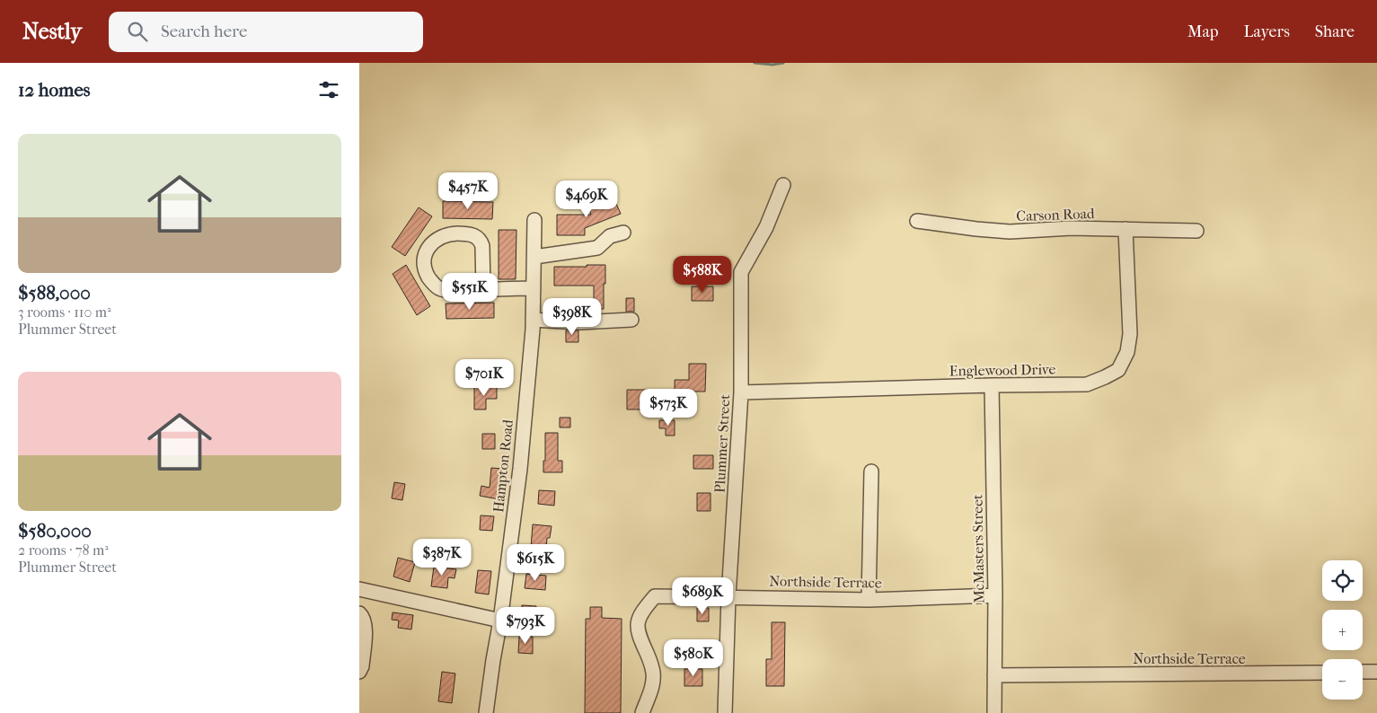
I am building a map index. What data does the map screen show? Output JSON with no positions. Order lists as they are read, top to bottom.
{
  "streets": {
    "street": [
      "Carson Road",
      "Englewood Drive",
      "Plummer Street",
      "Hampton Road",
      "McMasters Street",
      "Northside Terrace"
    ]
  },
  "crossings": [
    ["Carson Road", "Englewood Drive"],
    ["Englewood Drive", "Plummer Street"],
    ["Englewood Drive", "McMasters Street"],
    ["Plummer Street", "Northside Terrace"],
    ["McMasters Street", "Northside Terrace"]
  ],
  "page": {
    "header": "Nestly",
    "search": "Search here",
    "nav": ["Map", "Layers", "Share"],
    "heading": "12 homes",
    "list": [
      {
        "name": "$588,000",
        "note": "3 rooms · 110 m² · Plummer Street"
      },
      {
        "name": "$580,000",
        "note": "2 rooms · 78 m² · Plummer Street"
      }
    ],
    "price": [
      "$457K",
      "$469K",
      "$588K",
      "$551K",
      "$398K",
      "$701K",
      "$573K",
      "$387K",
      "$615K",
      "$689K",
      "$793K",
      "$580K"
    ],
    "map_buttons": ["+", "−"]
  }
}
